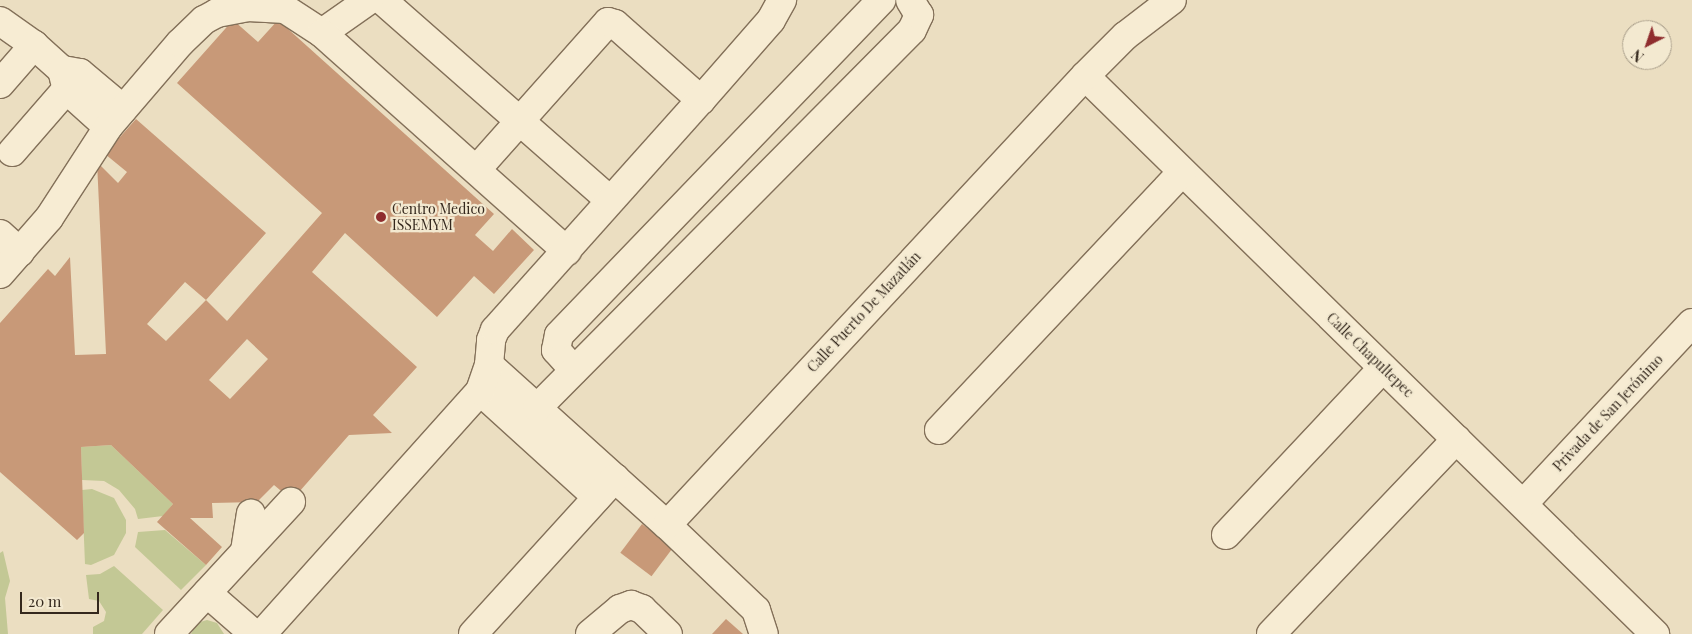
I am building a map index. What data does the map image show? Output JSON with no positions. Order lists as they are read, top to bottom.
{
  "streets": {
    "street": ["Calle Puerto De Mazatlán", "Calle Chapultepec", "Privada de San Jerónimo"]
  },
  "crossings": [
    ["Calle Puerto De Mazatlán", "Calle Chapultepec"],
    ["Calle Chapultepec", "Privada de San Jerónimo"]
  ],
  "places": ["Centro Medico ISSEMYM"],
  "scale_bar": "20 m",
  "north": "bottom left"
}
